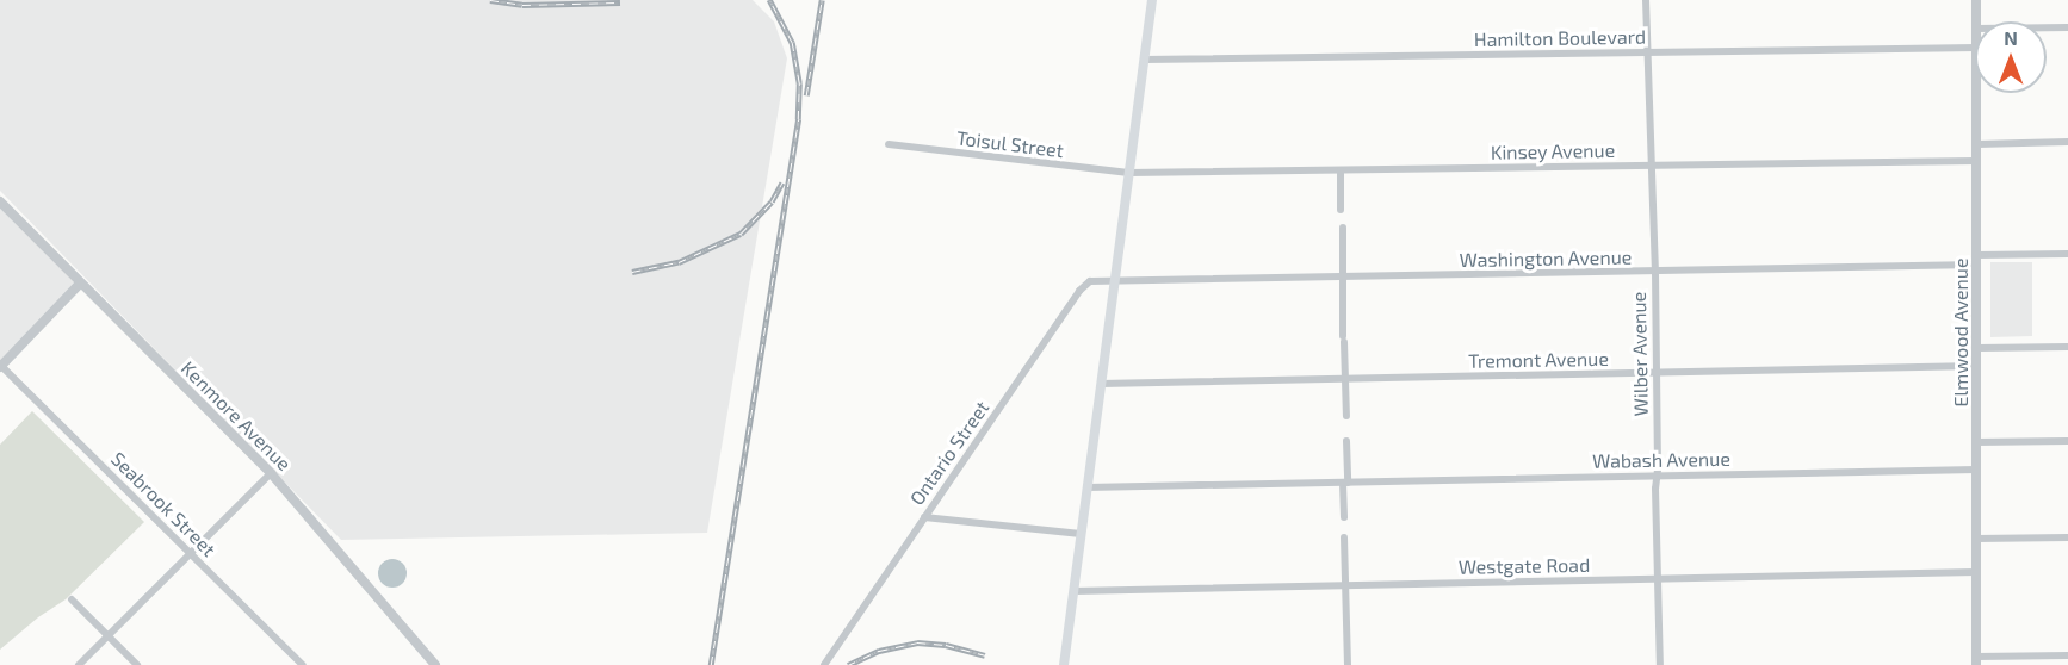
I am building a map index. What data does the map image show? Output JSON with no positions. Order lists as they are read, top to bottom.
{
  "streets": {
    "street": [
      "Hamilton Boulevard",
      "Toisul Street",
      "Kinsey Avenue",
      "Washington Avenue",
      "Elmwood Avenue",
      "Wilber Avenue",
      "Tremont Avenue",
      "Kenmore Avenue",
      "Ontario Street",
      "Wabash Avenue",
      "Seabrook Street",
      "Westgate Road"
    ]
  },
  "crossings": [
    ["Hamilton Boulevard", "Wilber Avenue"],
    ["Toisul Street", "Kinsey Avenue"],
    ["Kinsey Avenue", "Elmwood Avenue"],
    ["Kinsey Avenue", "Wilber Avenue"],
    ["Washington Avenue", "Elmwood Avenue"],
    ["Washington Avenue", "Wilber Avenue"],
    ["Washington Avenue", "Ontario Street"],
    ["Elmwood Avenue", "Tremont Avenue"],
    ["Elmwood Avenue", "Wabash Avenue"],
    ["Elmwood Avenue", "Westgate Road"],
    ["Wilber Avenue", "Tremont Avenue"],
    ["Wilber Avenue", "Wabash Avenue"],
    ["Wilber Avenue", "Westgate Road"]
  ],
  "north": "top"
}
